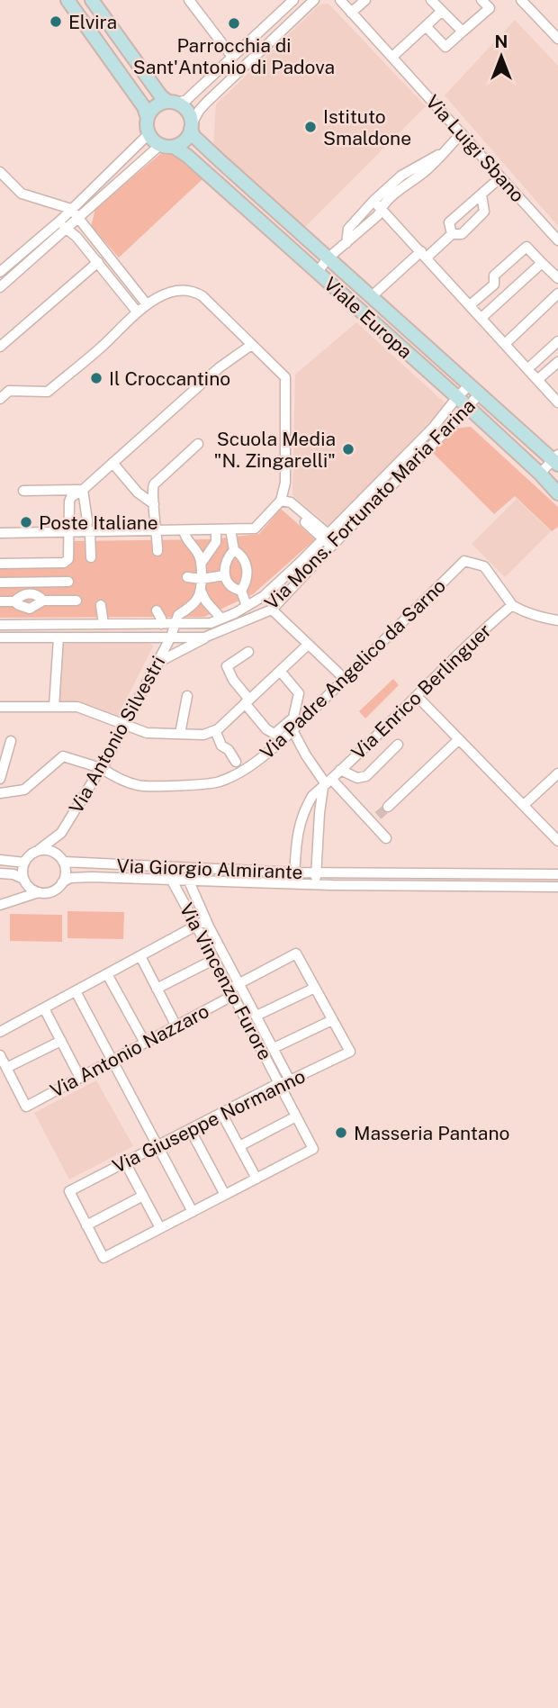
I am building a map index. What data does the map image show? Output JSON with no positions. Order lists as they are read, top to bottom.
{
  "streets": {
    "street": [
      "Via Luigi Sbano",
      "Viale Europa",
      "Via Mons. Fortunato Maria Farina",
      "Via Padre Angelico da Sarno",
      "Via Enrico Berlinguer",
      "Via Antonio Silvestri",
      "Via Giorgio Almirante",
      "Via Vincenzo Furore",
      "Via Antonio Nazzaro",
      "Via Giuseppe Normanno"
    ]
  },
  "crossings": [
    ["Viale Europa", "Via Mons. Fortunato Maria Farina"],
    ["Via Mons. Fortunato Maria Farina", "Via Antonio Silvestri"],
    ["Via Padre Angelico da Sarno", "Via Enrico Berlinguer"],
    ["Via Padre Angelico da Sarno", "Via Antonio Silvestri"],
    ["Via Enrico Berlinguer", "Via Giorgio Almirante"],
    ["Via Antonio Silvestri", "Via Giorgio Almirante"],
    ["Via Giorgio Almirante", "Via Vincenzo Furore"],
    ["Via Vincenzo Furore", "Via Antonio Nazzaro"],
    ["Via Vincenzo Furore", "Via Giuseppe Normanno"]
  ],
  "places": [
    "Elvira",
    "Parrocchia di Sant'Antonio di Padova",
    "Istituto Smaldone",
    "Il Croccantino",
    "Scuola Media \"N. Zingarelli\"",
    "Poste Italiane",
    "Masseria Pantano"
  ],
  "north": "top"
}
